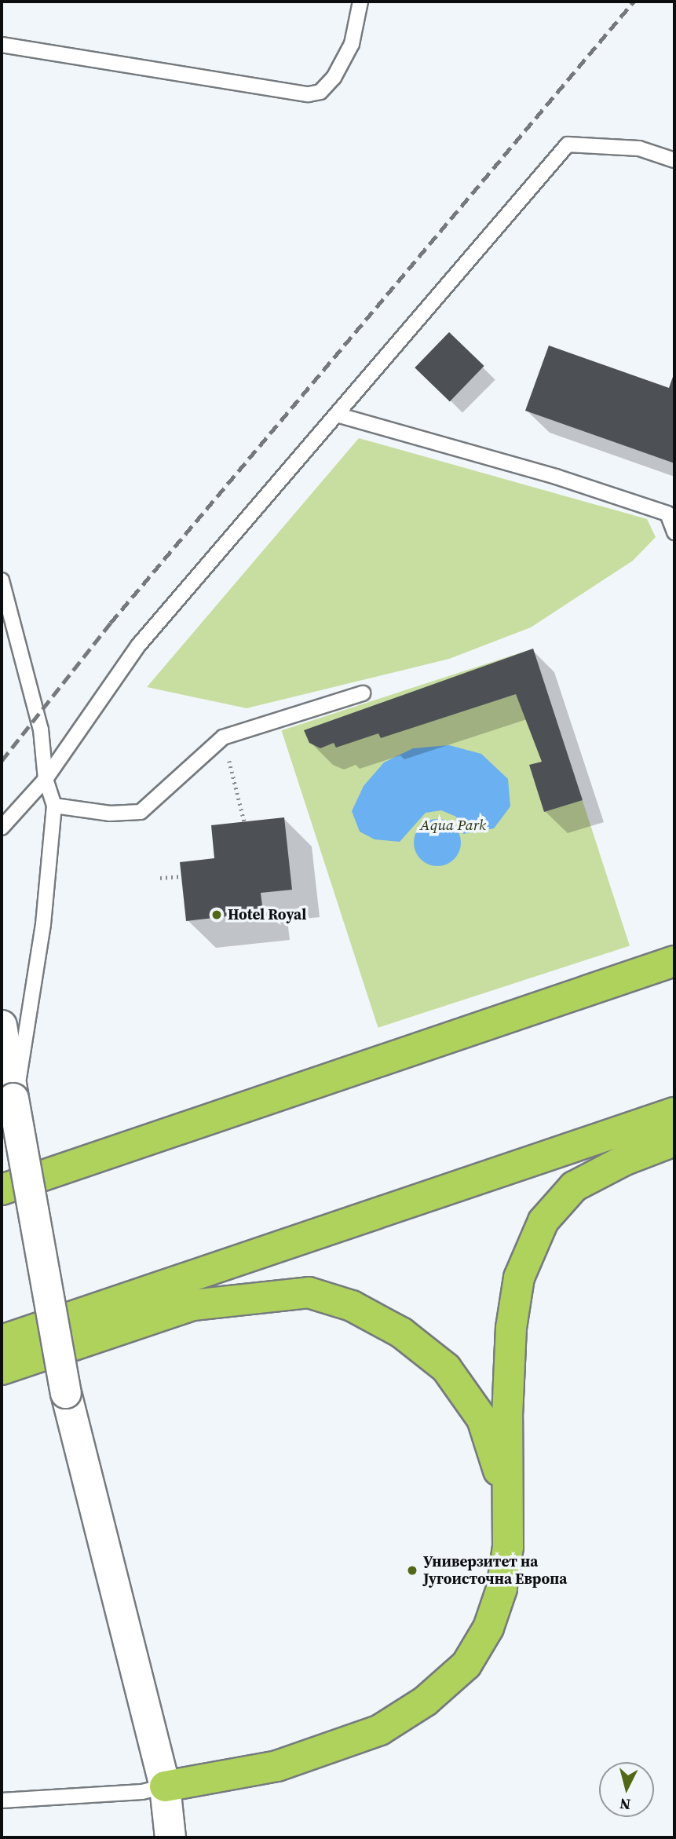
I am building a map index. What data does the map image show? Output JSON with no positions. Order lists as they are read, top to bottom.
{
  "parks": ["Aqua Park"],
  "places": ["Hotel Royal", "Универзитет на Југоисточна Европа"],
  "north": "bottom"
}
